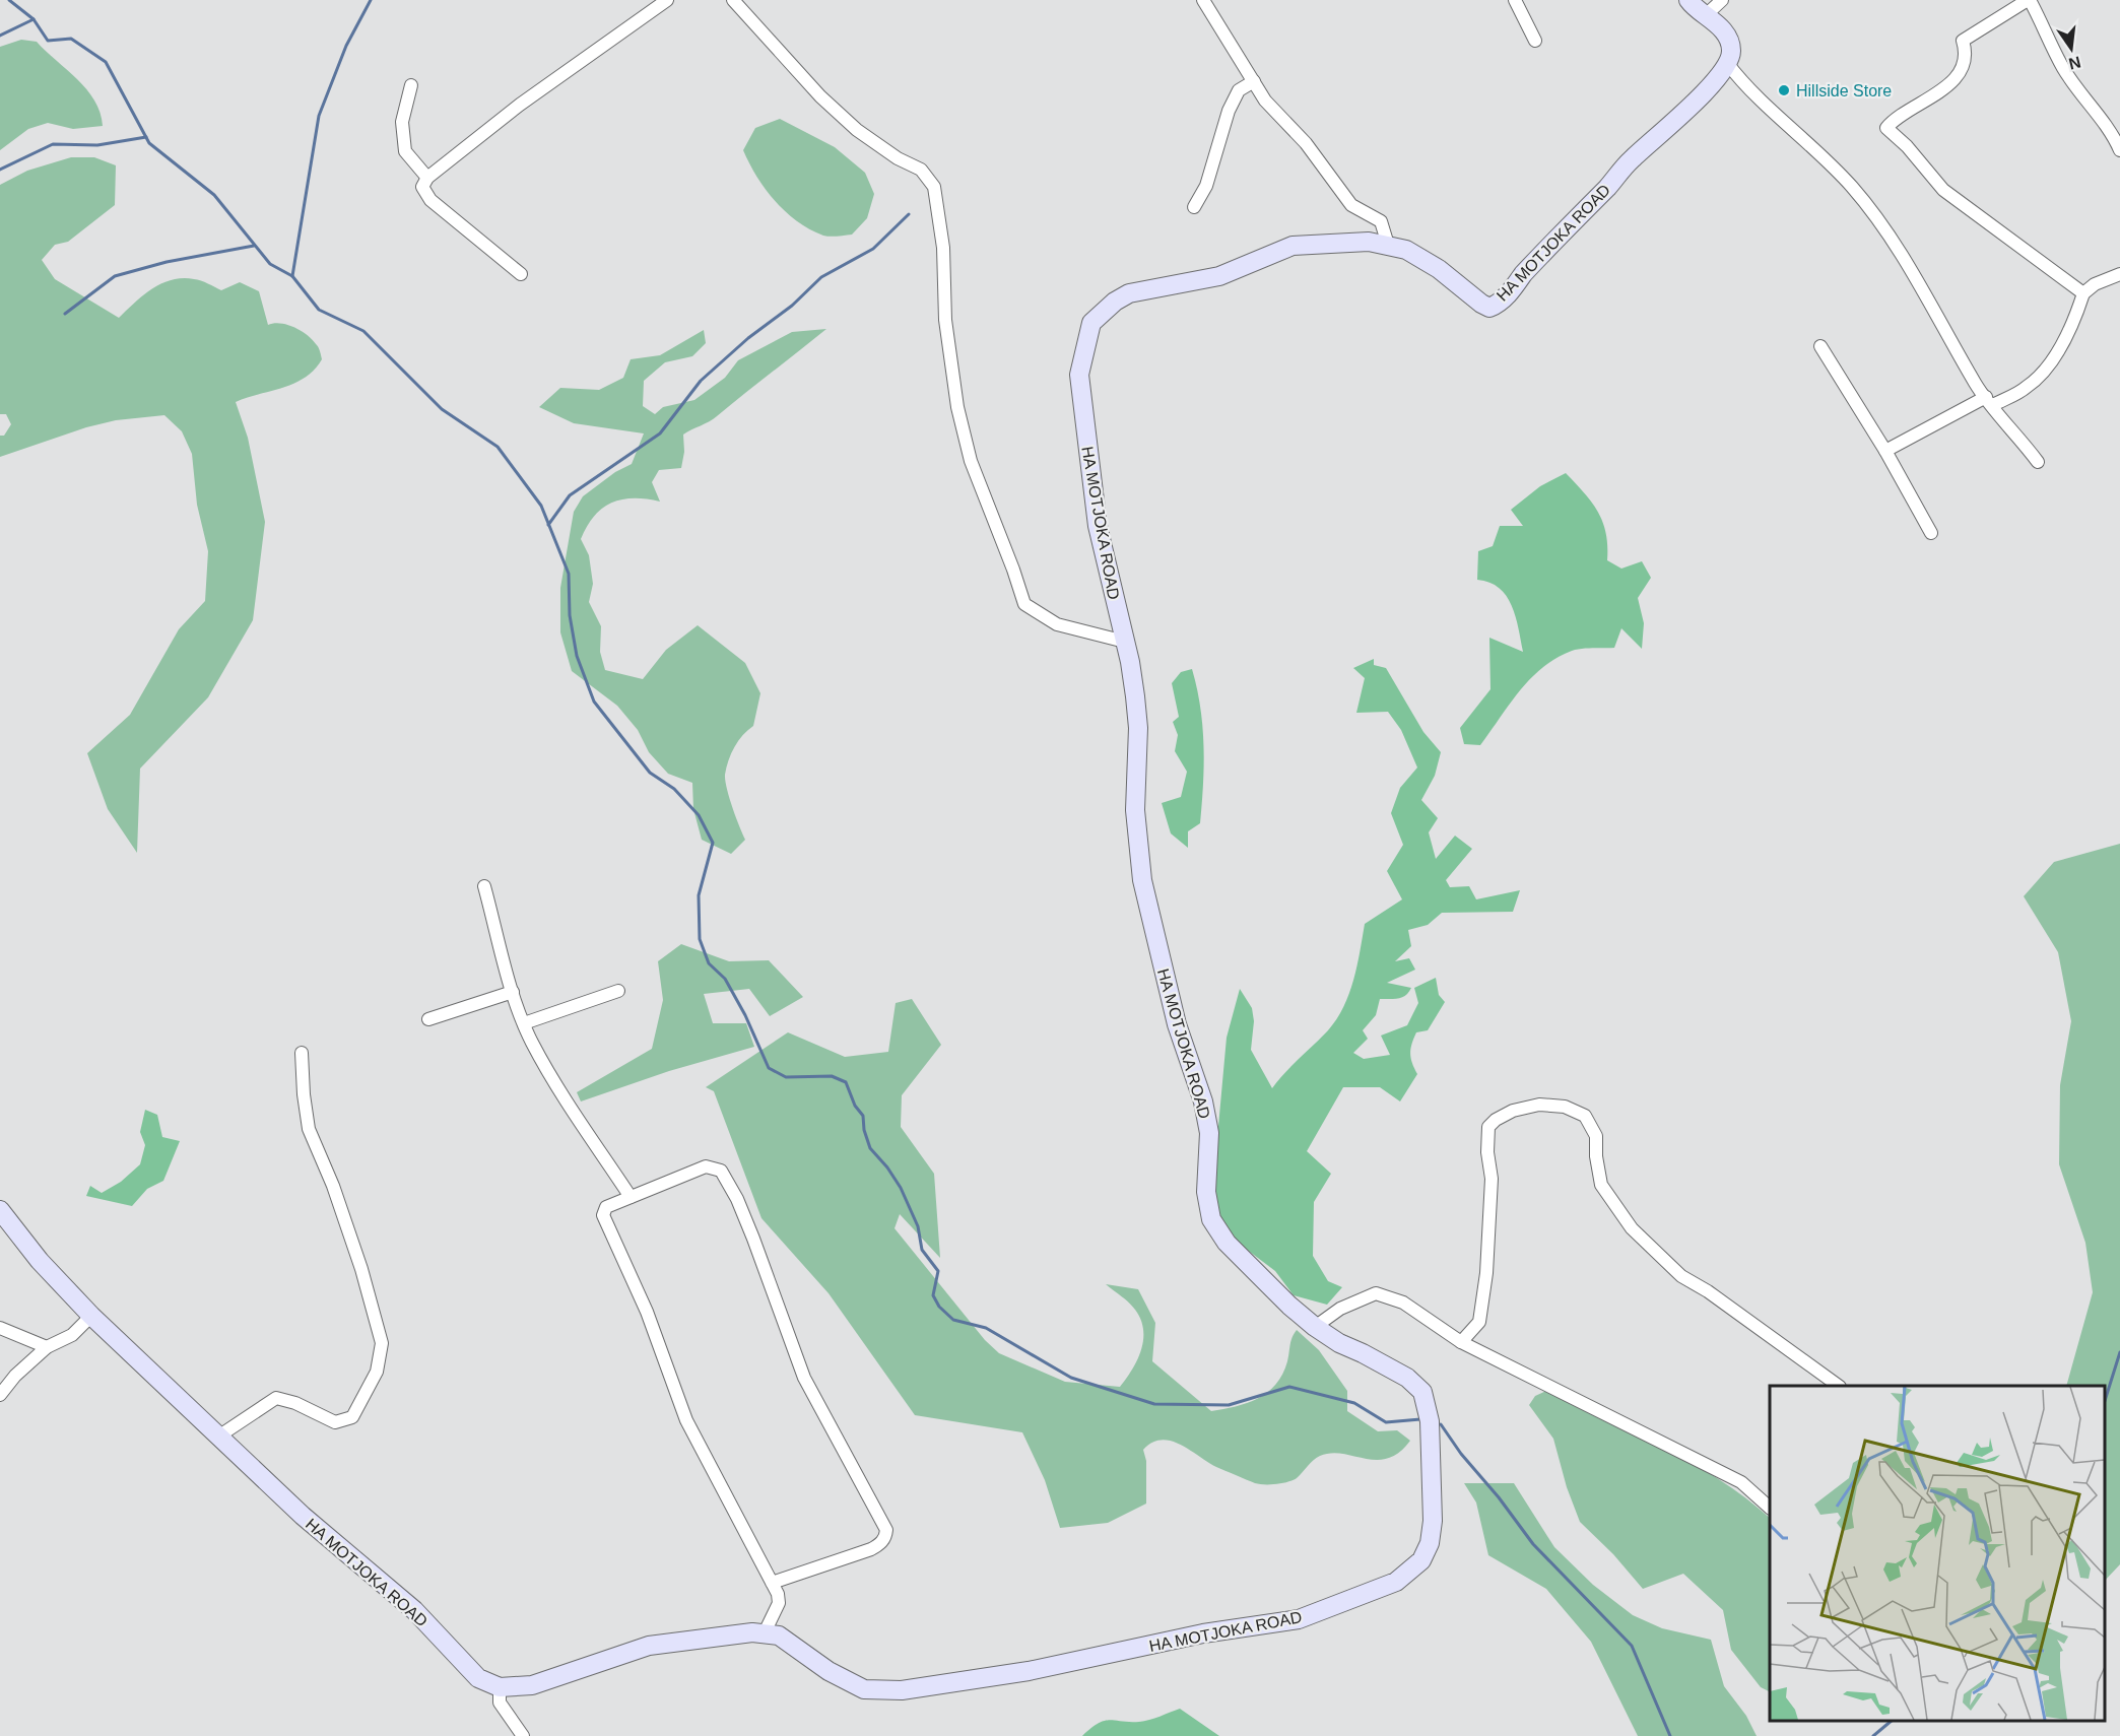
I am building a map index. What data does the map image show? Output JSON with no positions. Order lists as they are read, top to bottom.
{
  "streets": {
    "street": ["HA MOTJOKA ROAD"]
  },
  "places": ["Hillside Store"],
  "north": "bottom"
}
